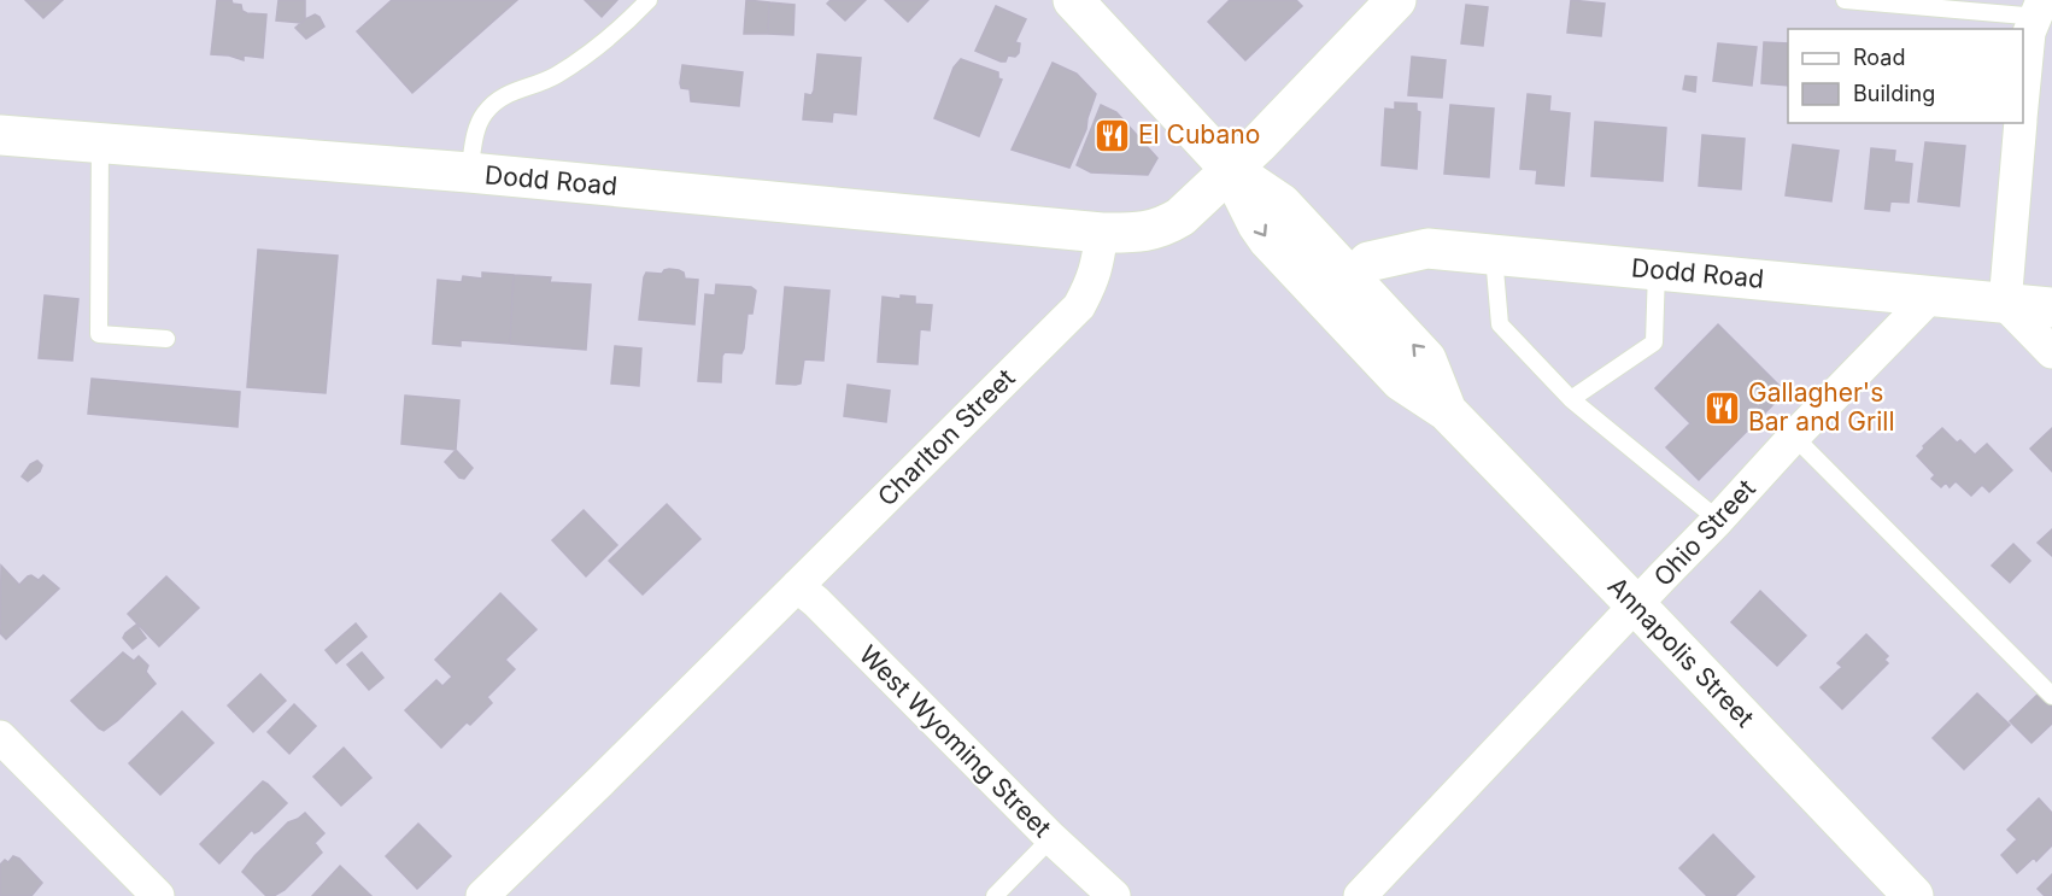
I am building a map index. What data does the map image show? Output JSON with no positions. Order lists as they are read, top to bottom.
{
  "streets": {
    "street": [
      "Dodd Road",
      "Charlton Street",
      "Ohio Street",
      "Annapolis Street",
      "West Wyoming Street"
    ]
  },
  "crossings": [
    ["Dodd Road", "Charlton Street"],
    ["Dodd Road", "Ohio Street"],
    ["Dodd Road", "Annapolis Street"],
    ["Charlton Street", "West Wyoming Street"],
    ["Ohio Street", "Annapolis Street"]
  ],
  "places": {
    "restaurant": ["El Cubano", "Gallagher's Bar and Grill"]
  },
  "legend": ["Road", "Building"]
}
